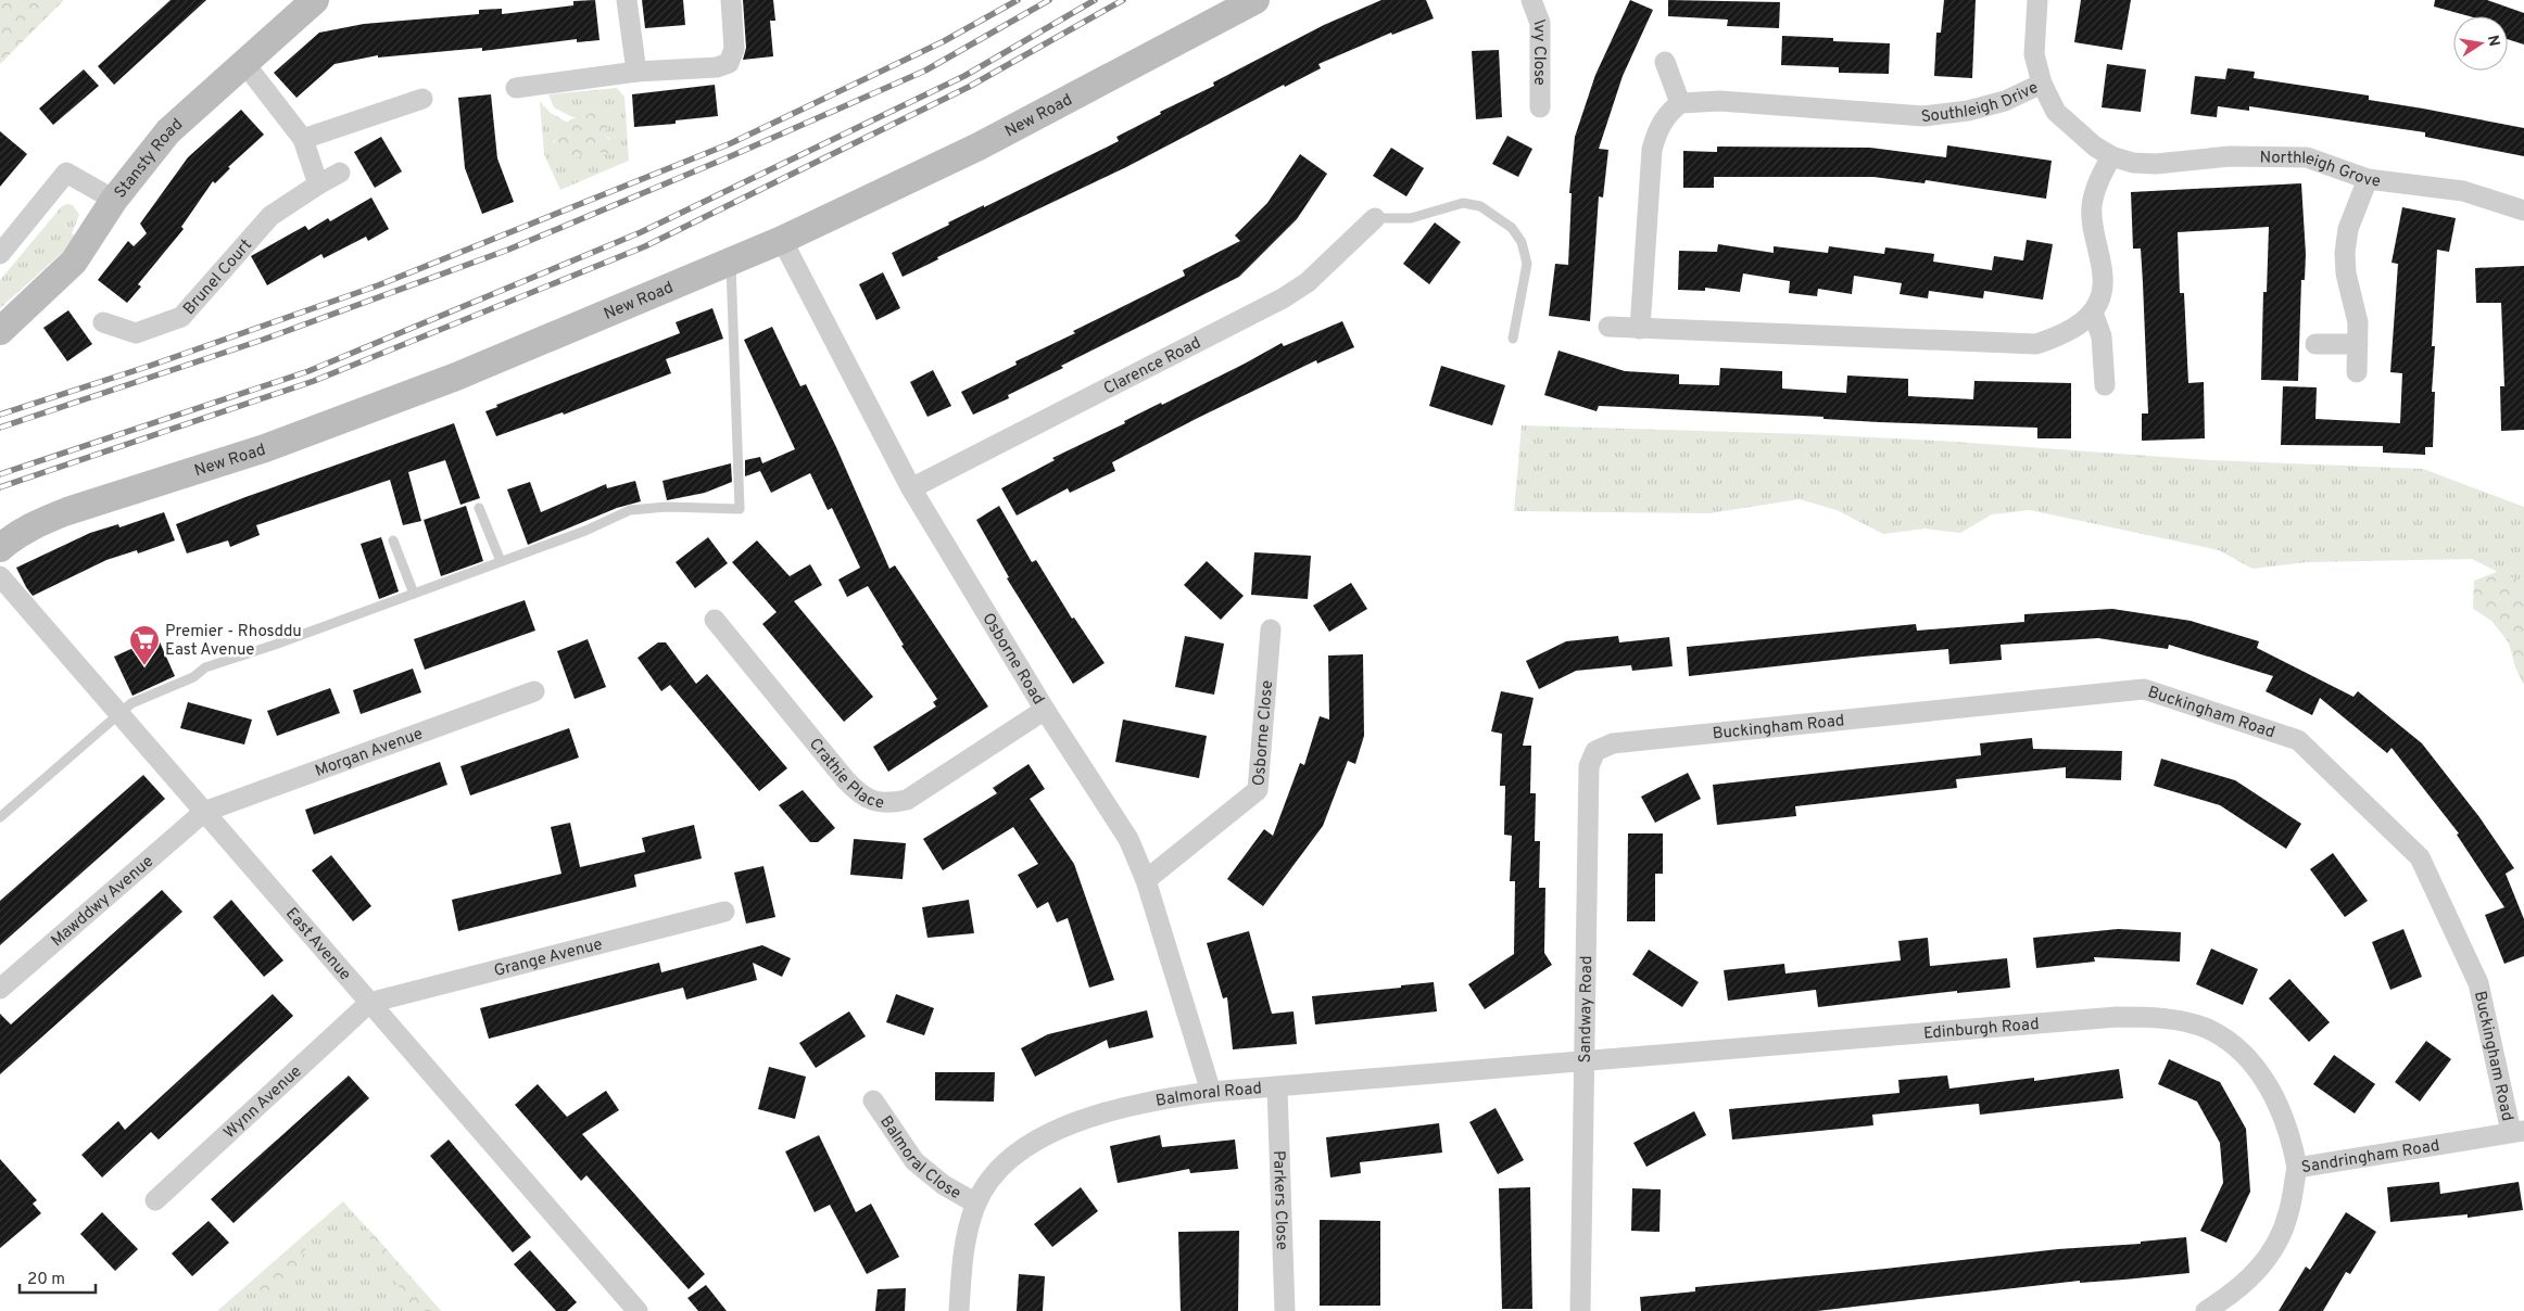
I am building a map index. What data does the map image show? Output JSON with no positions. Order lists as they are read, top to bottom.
{
  "streets": {
    "main road": ["New Road", "Stansty Road"],
    "street": [
      "Ivy Close",
      "Southleigh Drive",
      "Northleigh Grove",
      "Brunel Court",
      "Clarence Road",
      "Osborne Road",
      "Buckingham Road",
      "Osborne Close",
      "Morgan Avenue",
      "Crathie Place",
      "Mawddwy Avenue",
      "East Avenue",
      "Grange Avenue",
      "Sandway Road",
      "Edinburgh Road",
      "Balmoral Road",
      "Wynn Avenue",
      "Balmoral Close",
      "Sandringham Road",
      "Parkers Close"
    ]
  },
  "crossings": [
    ["Southleigh Drive", "Northleigh Grove"],
    ["New Road", "Osborne Road"],
    ["Clarence Road", "Osborne Road"],
    ["Osborne Road", "Osborne Close"],
    ["Osborne Road", "Crathie Place"],
    ["Osborne Road", "Balmoral Road"],
    ["Buckingham Road", "Sandway Road"],
    ["Buckingham Road", "Sandringham Road"],
    ["Morgan Avenue", "Mawddwy Avenue"],
    ["Morgan Avenue", "East Avenue"],
    ["Mawddwy Avenue", "East Avenue"],
    ["East Avenue", "Grange Avenue"],
    ["East Avenue", "Wynn Avenue"],
    ["Grange Avenue", "Wynn Avenue"],
    ["Sandway Road", "Edinburgh Road"],
    ["Sandway Road", "Balmoral Road"],
    ["Edinburgh Road", "Balmoral Road"],
    ["Edinburgh Road", "Sandringham Road"],
    ["Balmoral Road", "Balmoral Close"],
    ["Balmoral Road", "Parkers Close"]
  ],
  "places": {
    "supermarket": ["Premier - Rhosddu East Avenue"]
  },
  "scale_bar": "20 m",
  "north": "right"
}
